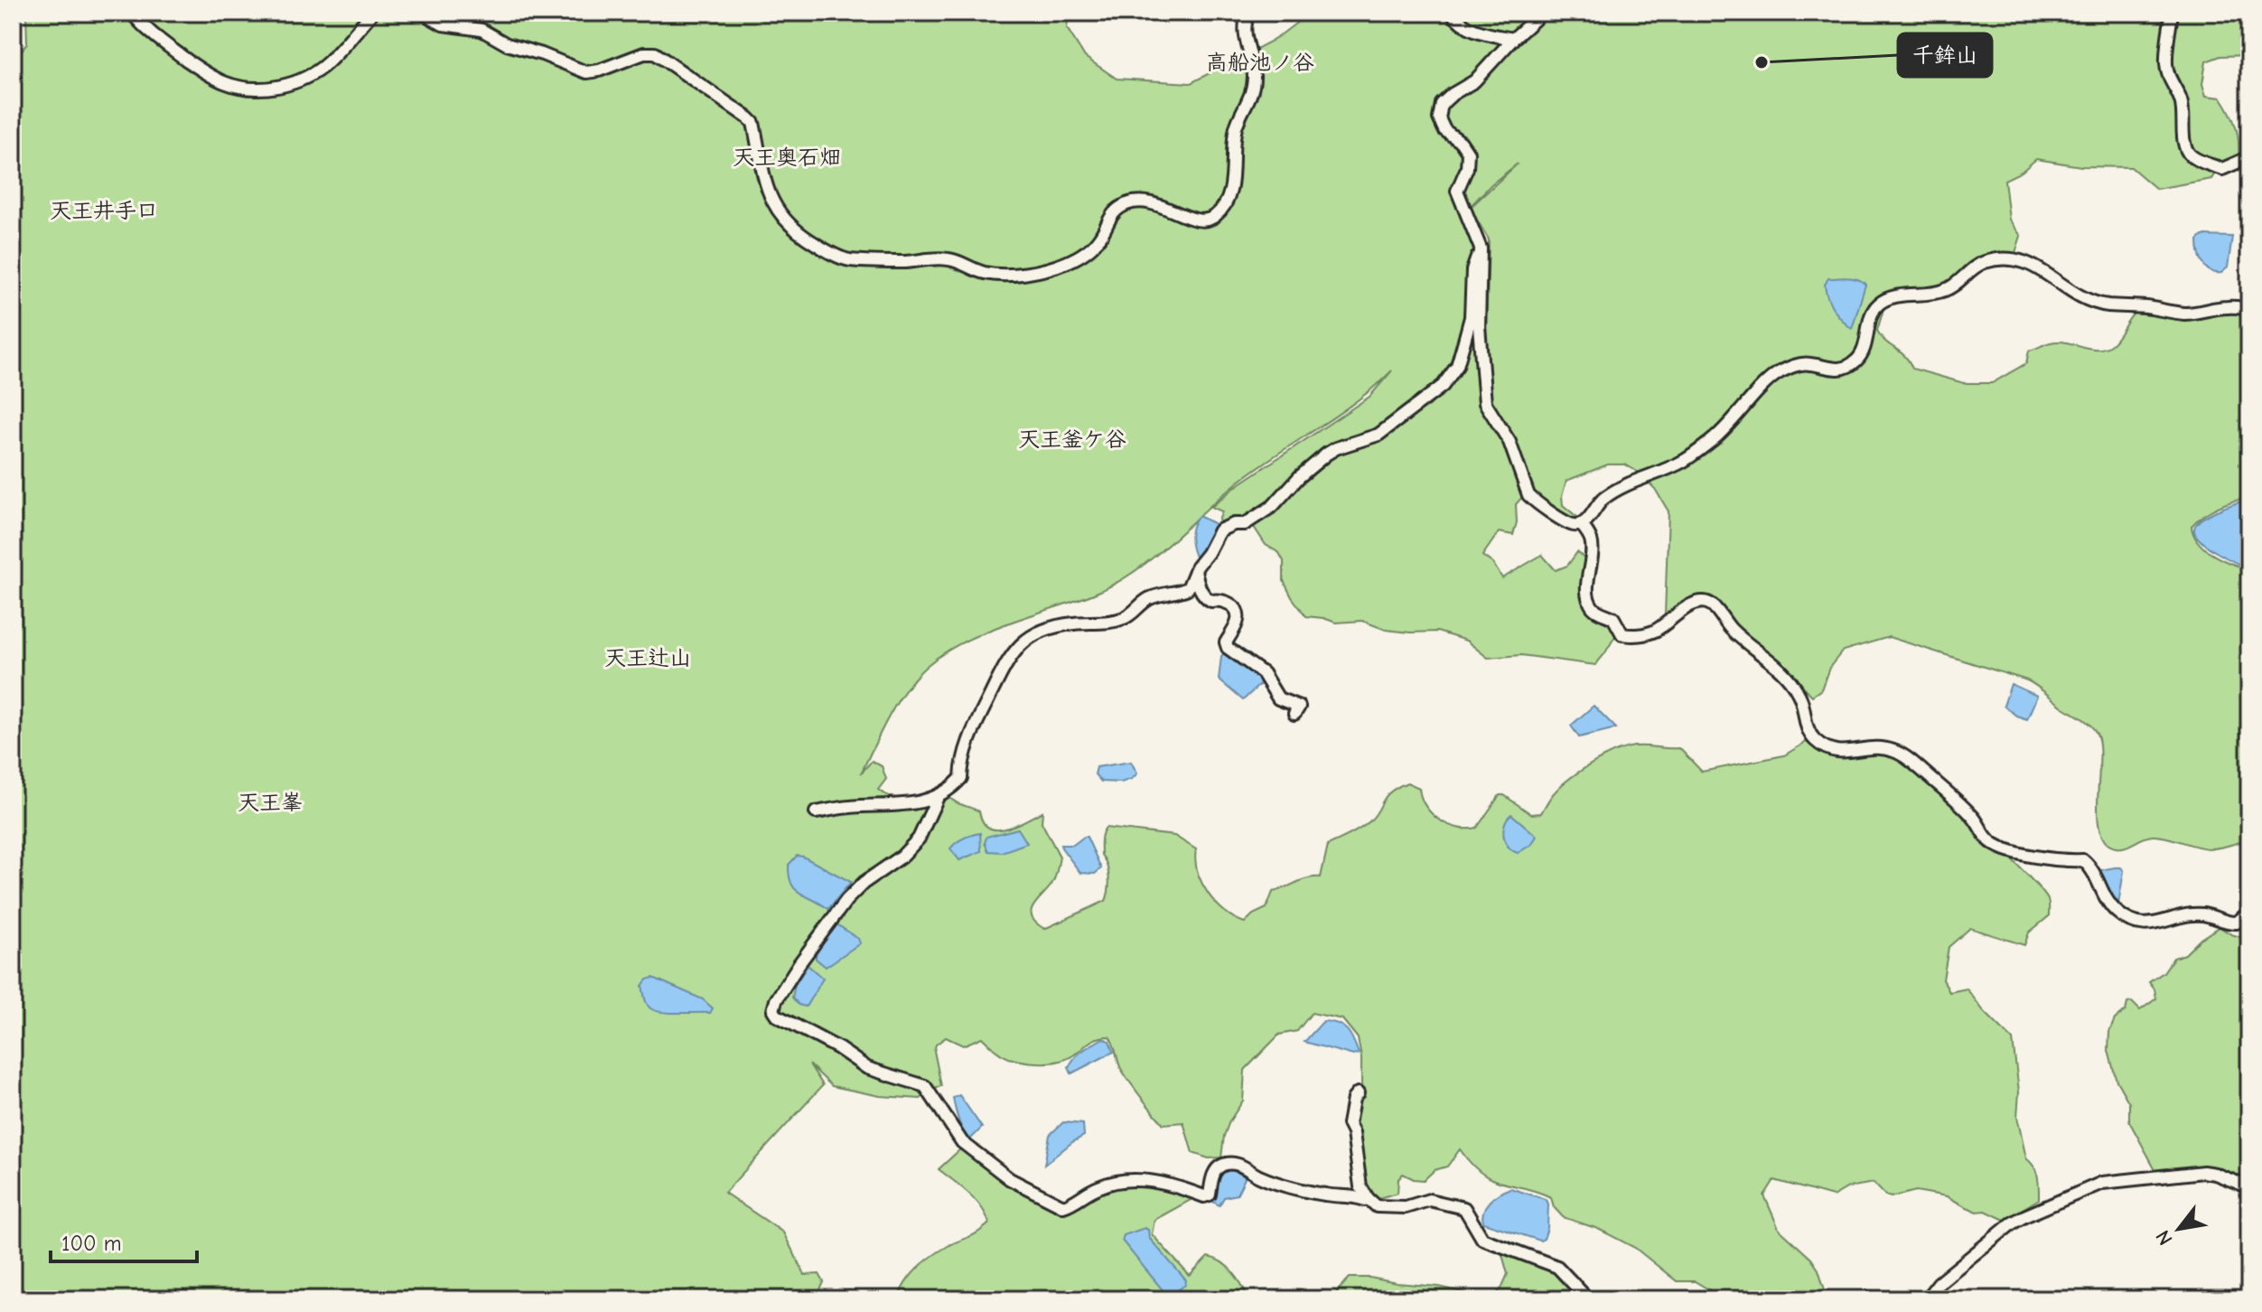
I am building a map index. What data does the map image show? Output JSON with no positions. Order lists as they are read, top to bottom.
{
  "districts": [
    "高船池ノ谷",
    "天王奥石畑",
    "天王井手口",
    "天王釜ケ谷",
    "天王辻山",
    "天王峯"
  ],
  "places": ["千鉾山"],
  "scale_bar": "100 m",
  "north": "bottom left"
}
